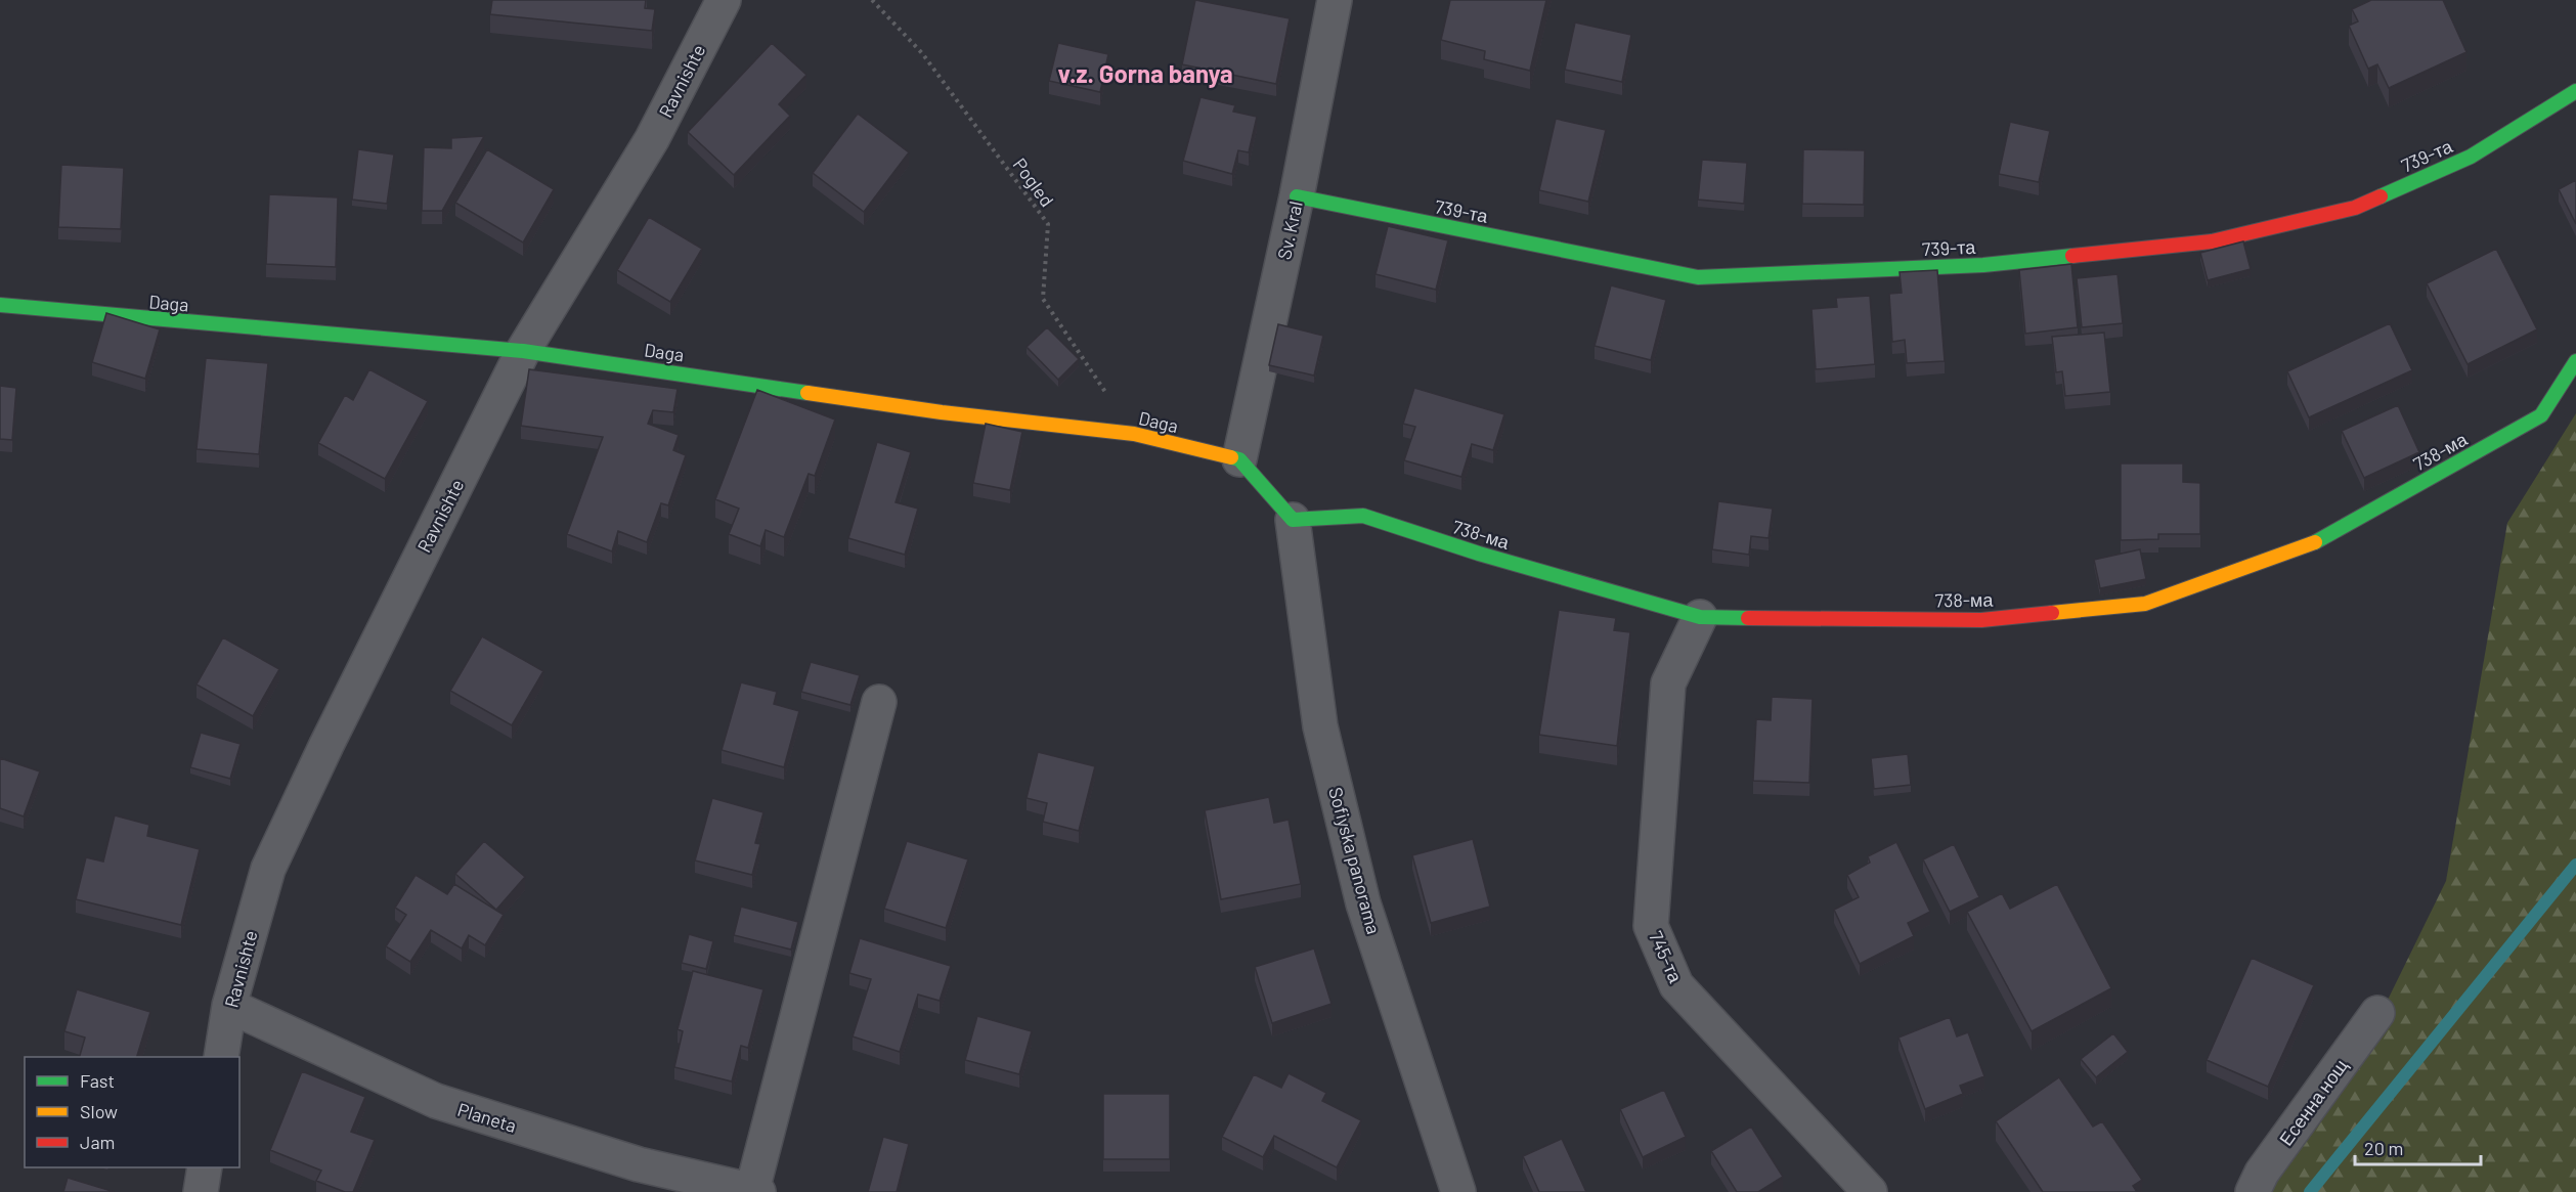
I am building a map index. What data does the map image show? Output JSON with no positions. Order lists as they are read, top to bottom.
{
  "streets": {
    "street": [
      "Ravnishte",
      "739-та",
      "Sv. Kral",
      "Daga",
      "738-ма",
      "Sofiyska panorama",
      "745-та",
      "Есенна нощ",
      "Planeta"
    ],
    "path": ["Pogled"]
  },
  "crossings": [
    ["Ravnishte", "Daga"],
    ["Ravnishte", "Planeta"],
    ["739-та", "Sv. Kral"],
    ["Pogled", "Daga"],
    ["Sv. Kral", "Daga"],
    ["738-ма", "Sofiyska panorama"],
    ["738-ма", "745-та"]
  ],
  "districts": ["v.z. Gorna banya"],
  "legend": ["Fast", "Slow", "Jam"],
  "scale_bar": "20 m"
}
